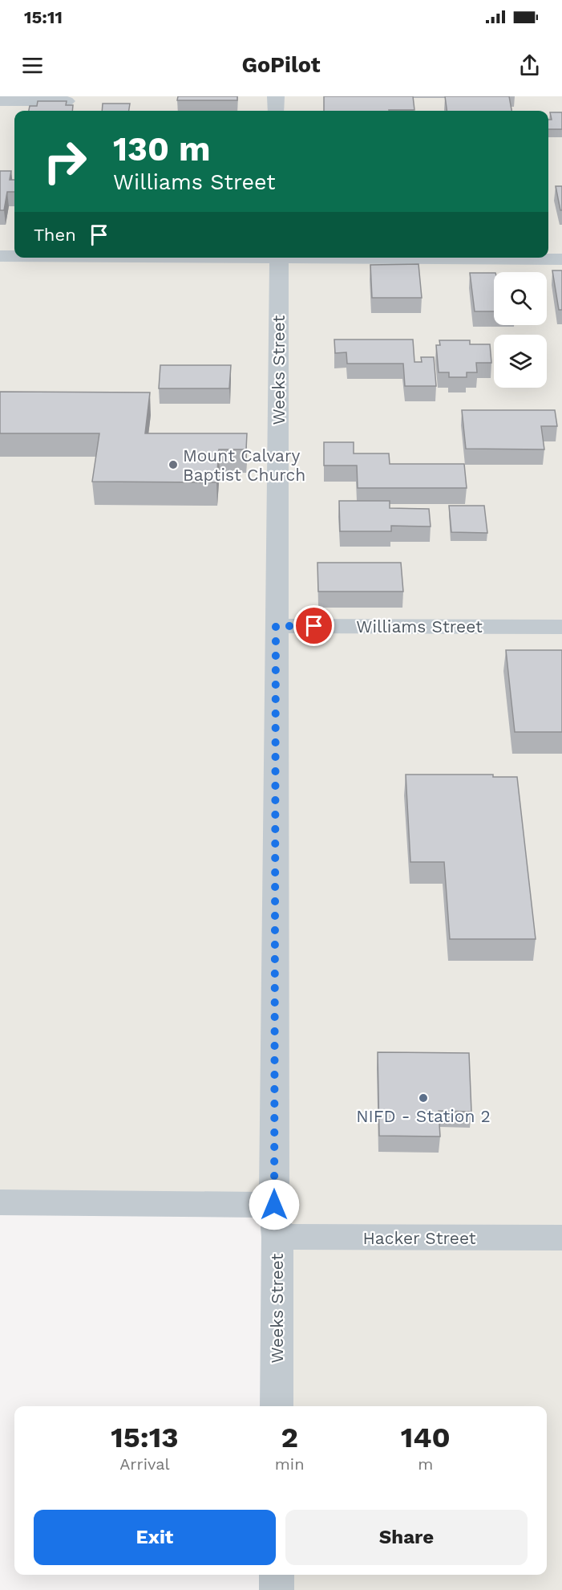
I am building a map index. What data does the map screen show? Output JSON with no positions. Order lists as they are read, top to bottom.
{
  "streets": {
    "street": ["Weeks Street", "Williams Street", "Hacker Street"]
  },
  "crossings": [
    ["Weeks Street", "Williams Street"],
    ["Weeks Street", "Hacker Street"]
  ],
  "places": ["Mount Calvary Baptist Church", "NIFD - Station 2"],
  "page": {
    "status": "15:11",
    "header": "GoPilot",
    "turn": ["130 m", "Williams Street"],
    "then": "Then",
    "eta": [
      "15:13",
      "Arrival",
      "2",
      "min",
      "140",
      "m"
    ],
    "buttons": ["Exit", "Share"]
  }
}
